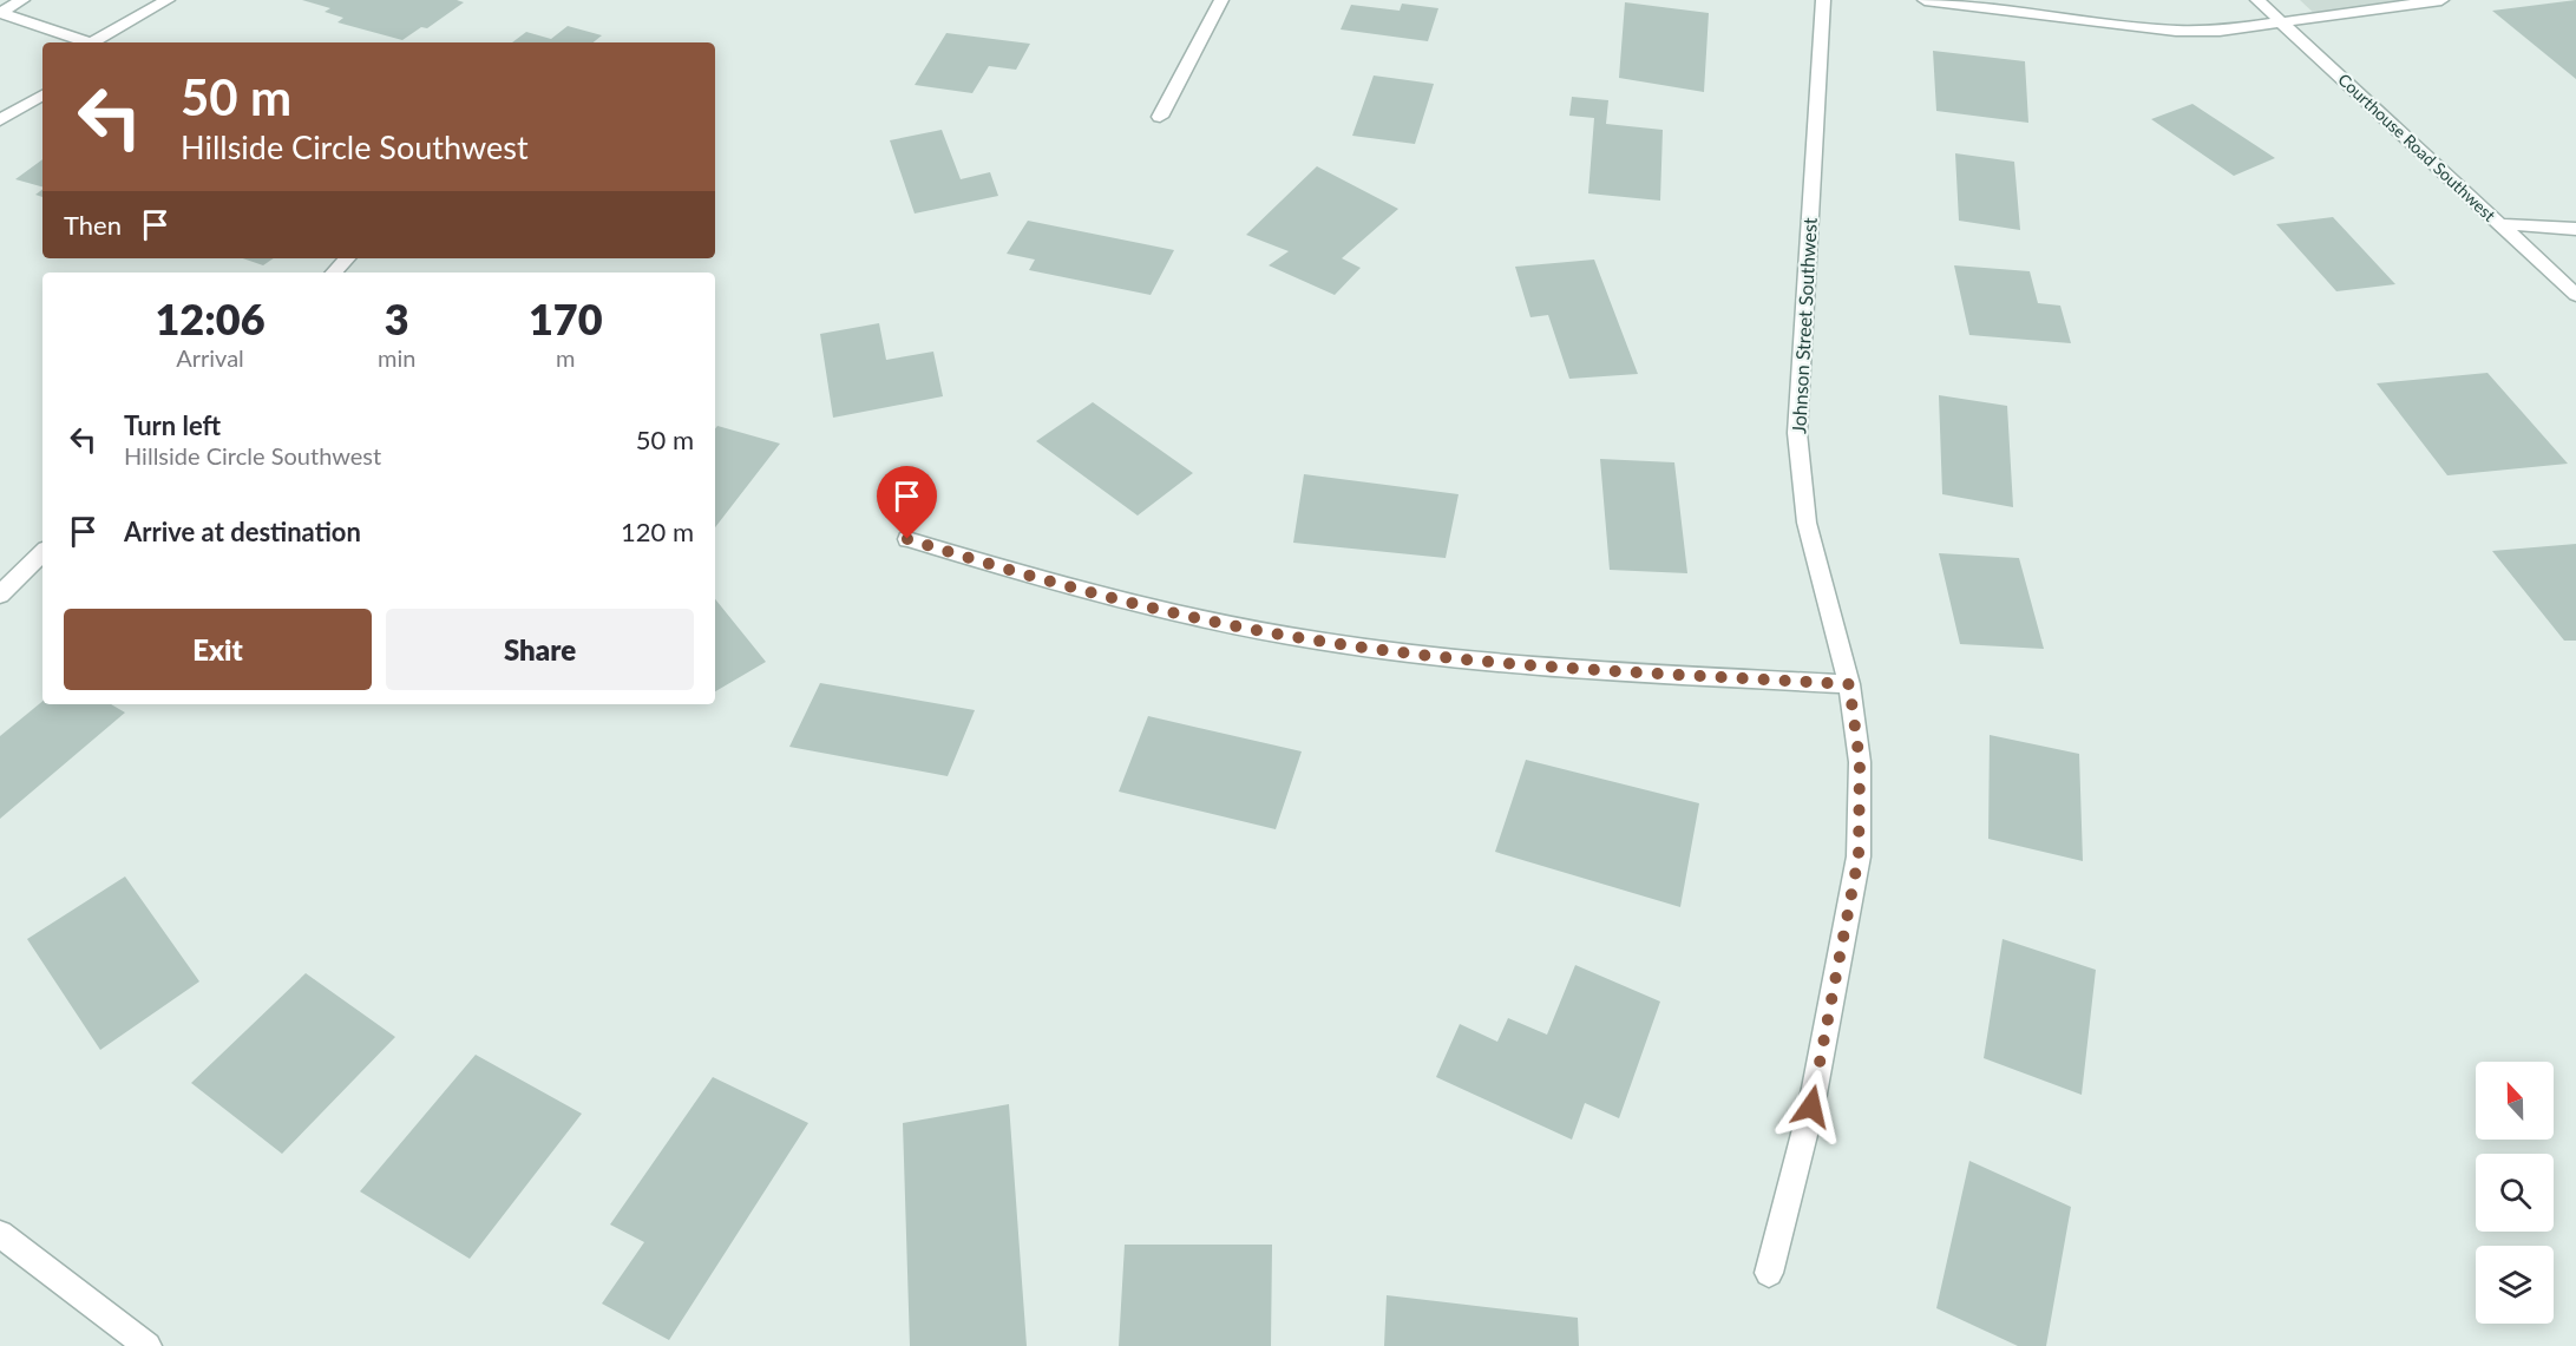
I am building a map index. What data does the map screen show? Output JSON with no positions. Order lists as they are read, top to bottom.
{
  "streets": {
    "street": ["Courthouse Road Southwest", "Johnson Street Southwest"]
  },
  "north": "top",
  "page": {
    "turn": ["50 m", "Hillside Circle Southwest"],
    "then": "Then",
    "eta": [
      "12:06",
      "Arrival",
      "3",
      "min",
      "170",
      "m"
    ],
    "list": [
      {
        "name": "Turn left",
        "note": "Hillside Circle Southwest",
        "value": "50 m"
      },
      {
        "name": "Arrive at destination",
        "value": "120 m"
      }
    ],
    "buttons": ["Exit", "Share"]
  }
}
